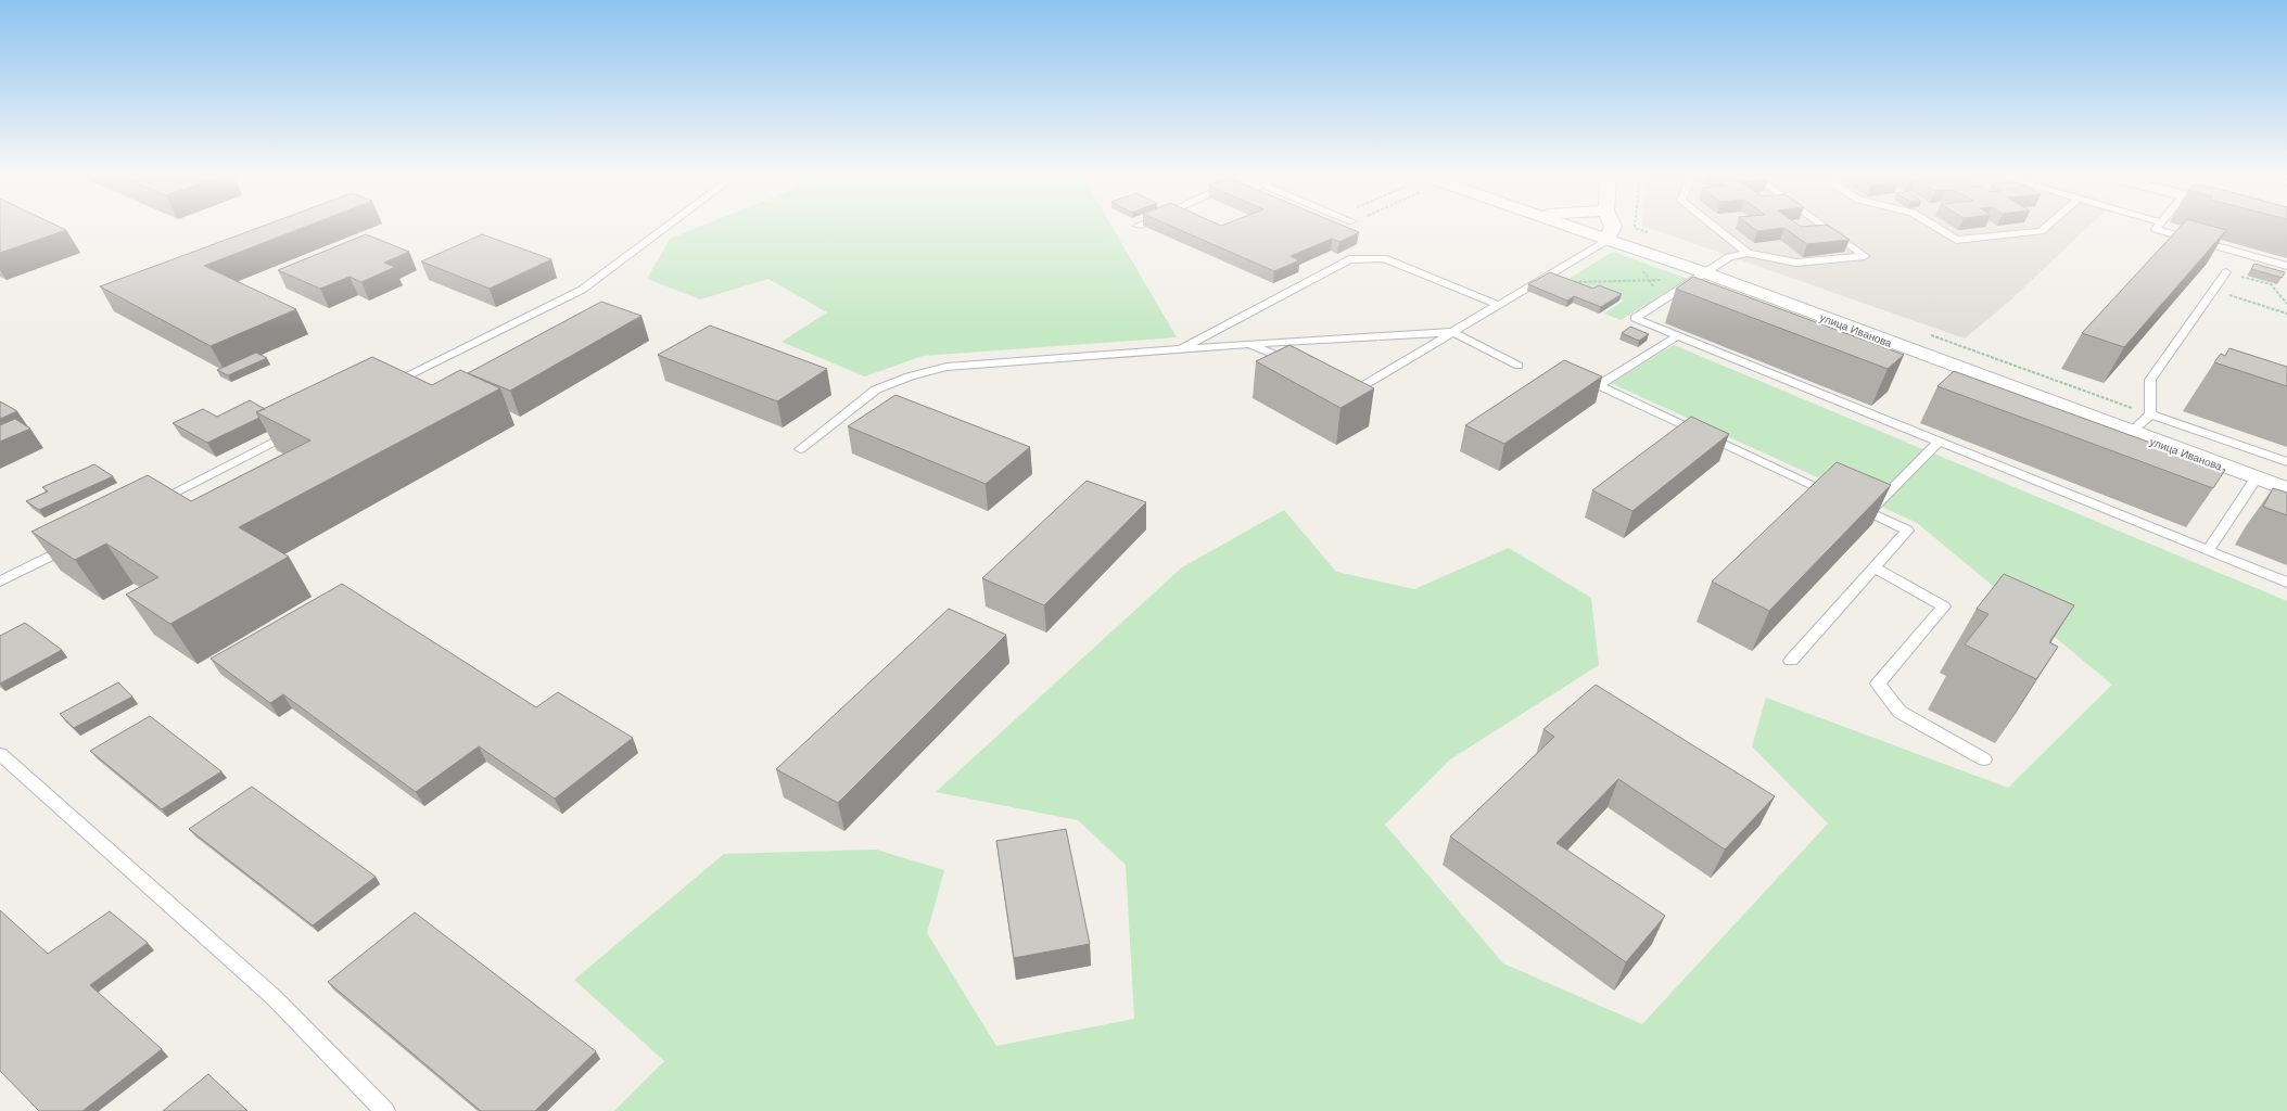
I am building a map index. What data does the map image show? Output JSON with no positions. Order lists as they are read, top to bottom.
{
  "streets": {
    "main road": ["улица Иванова"]
  }
}
